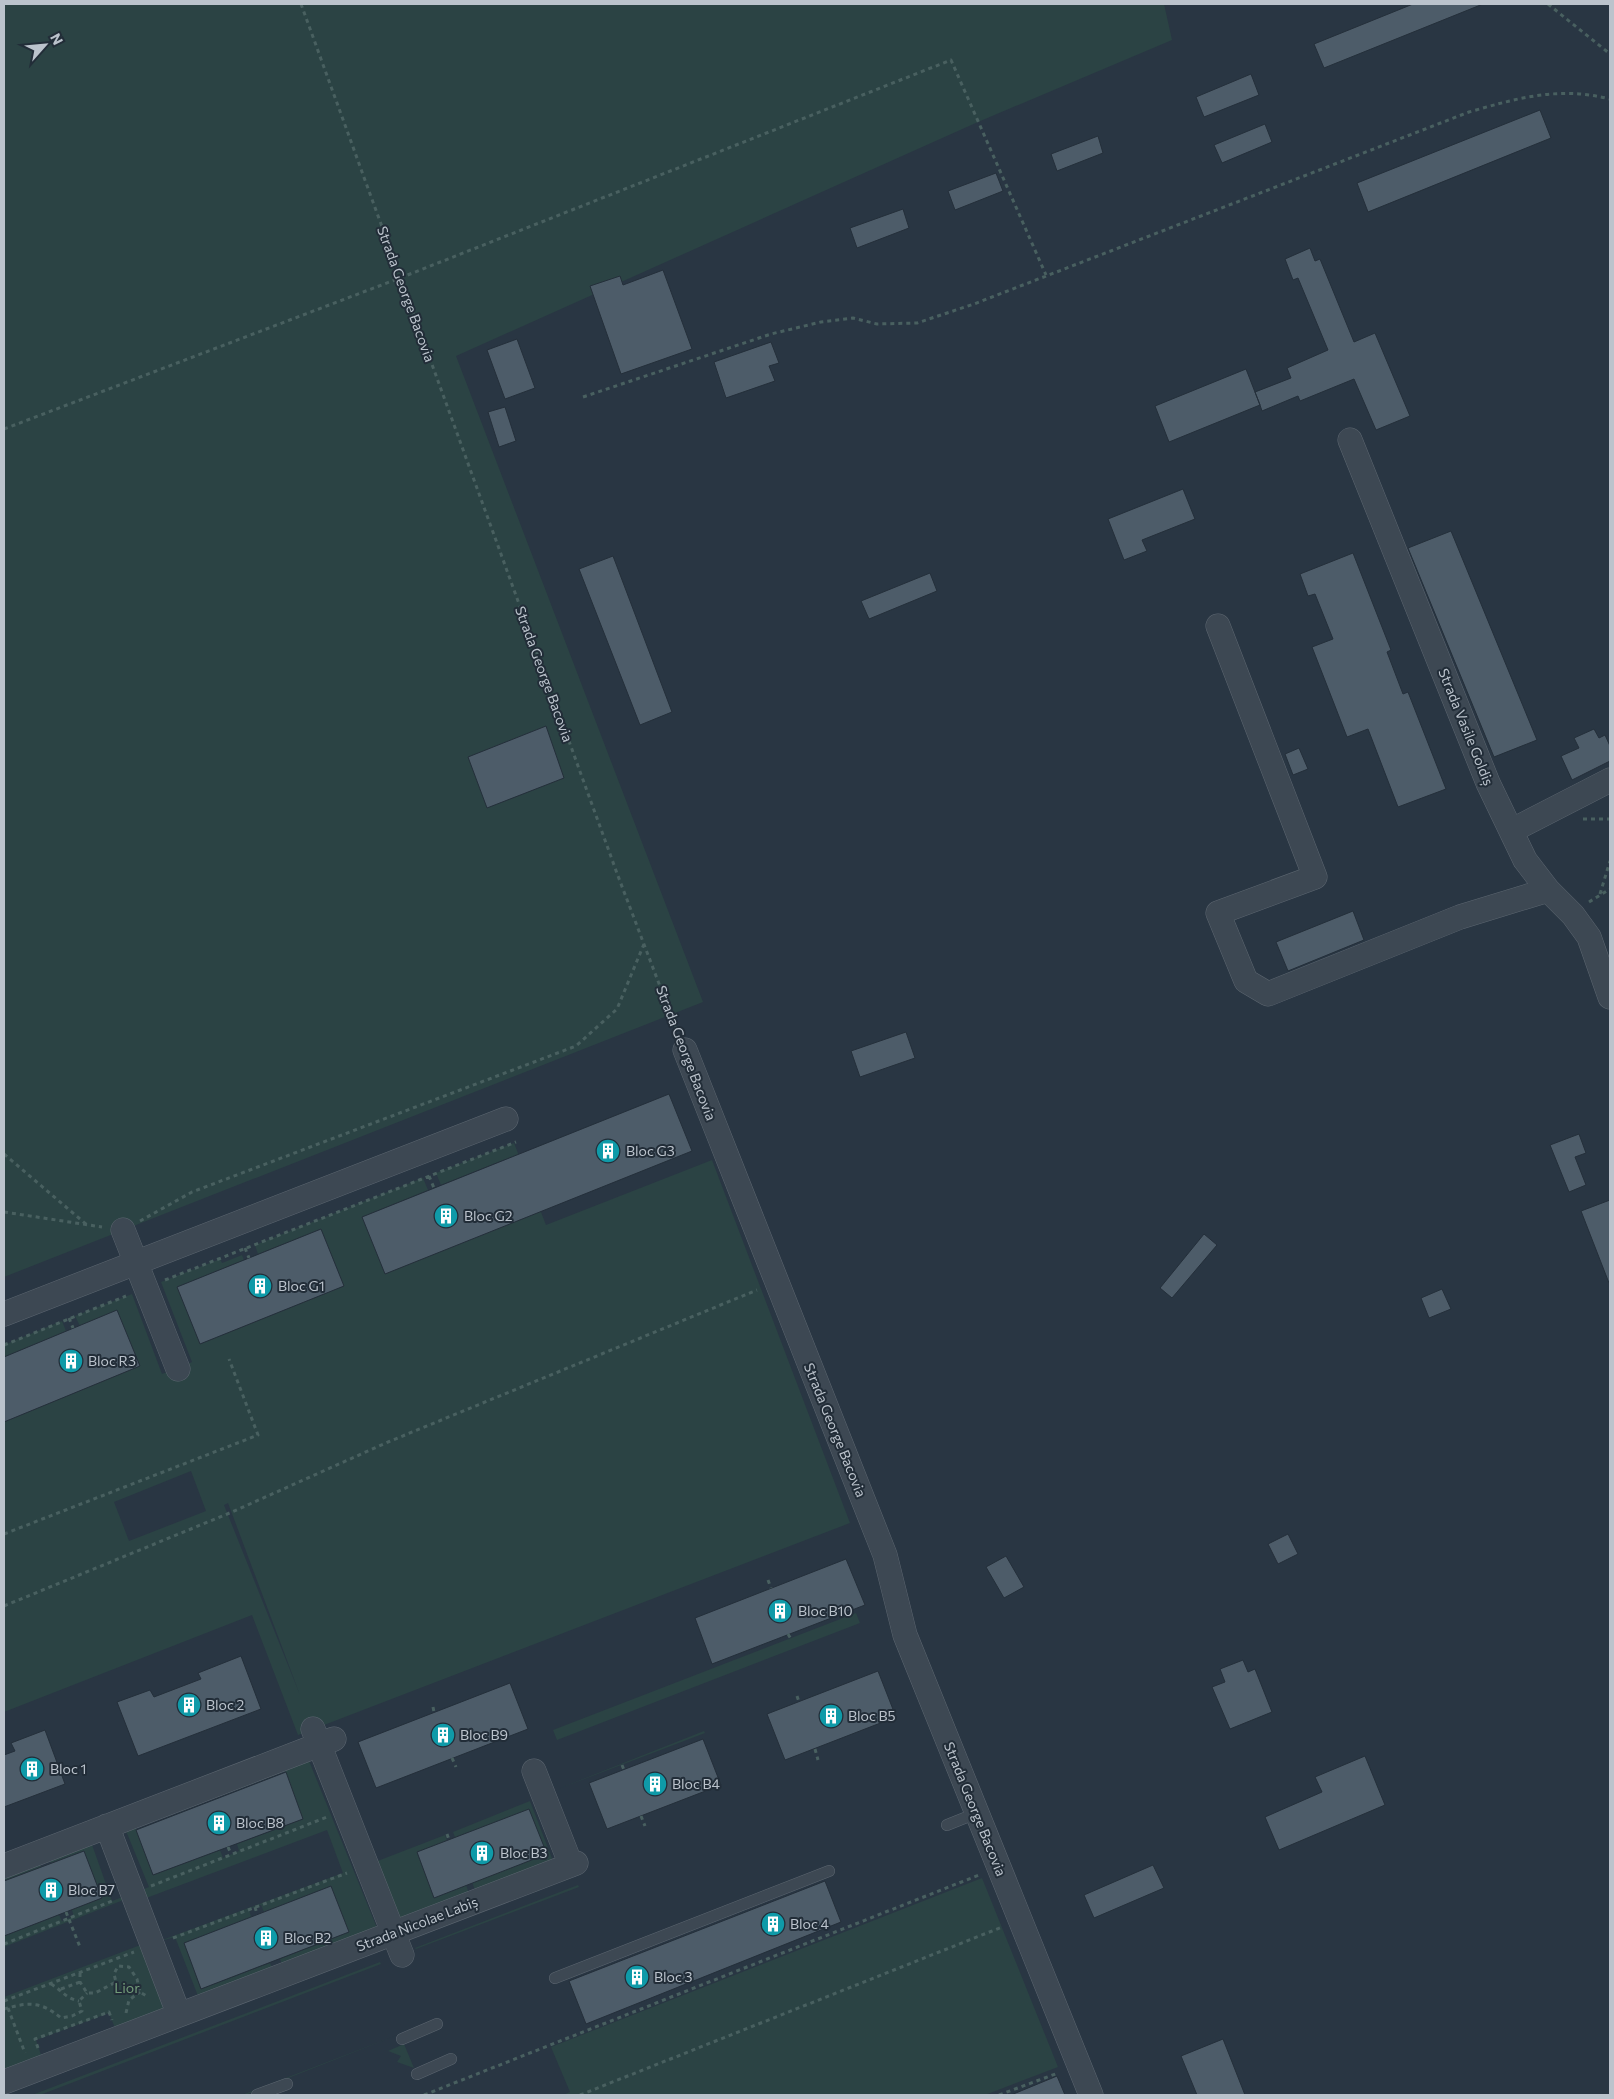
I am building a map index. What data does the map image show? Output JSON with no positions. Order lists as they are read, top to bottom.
{
  "streets": {
    "street": ["Strada George Bacovia", "Strada Vasile Goldiș", "Strada Nicolae Labiș"]
  },
  "parks": ["Lior"],
  "places": {
    "building": [
      "Bloc G3",
      "Bloc G2",
      "Bloc G1",
      "Bloc R3",
      "Bloc B10",
      "Bloc 2",
      "Bloc B5",
      "Bloc B9",
      "Bloc 1",
      "Bloc B4",
      "Bloc B8",
      "Bloc B3",
      "Bloc B7",
      "Bloc 4",
      "Bloc B2",
      "Bloc 3"
    ]
  },
  "north": "top right"
}
